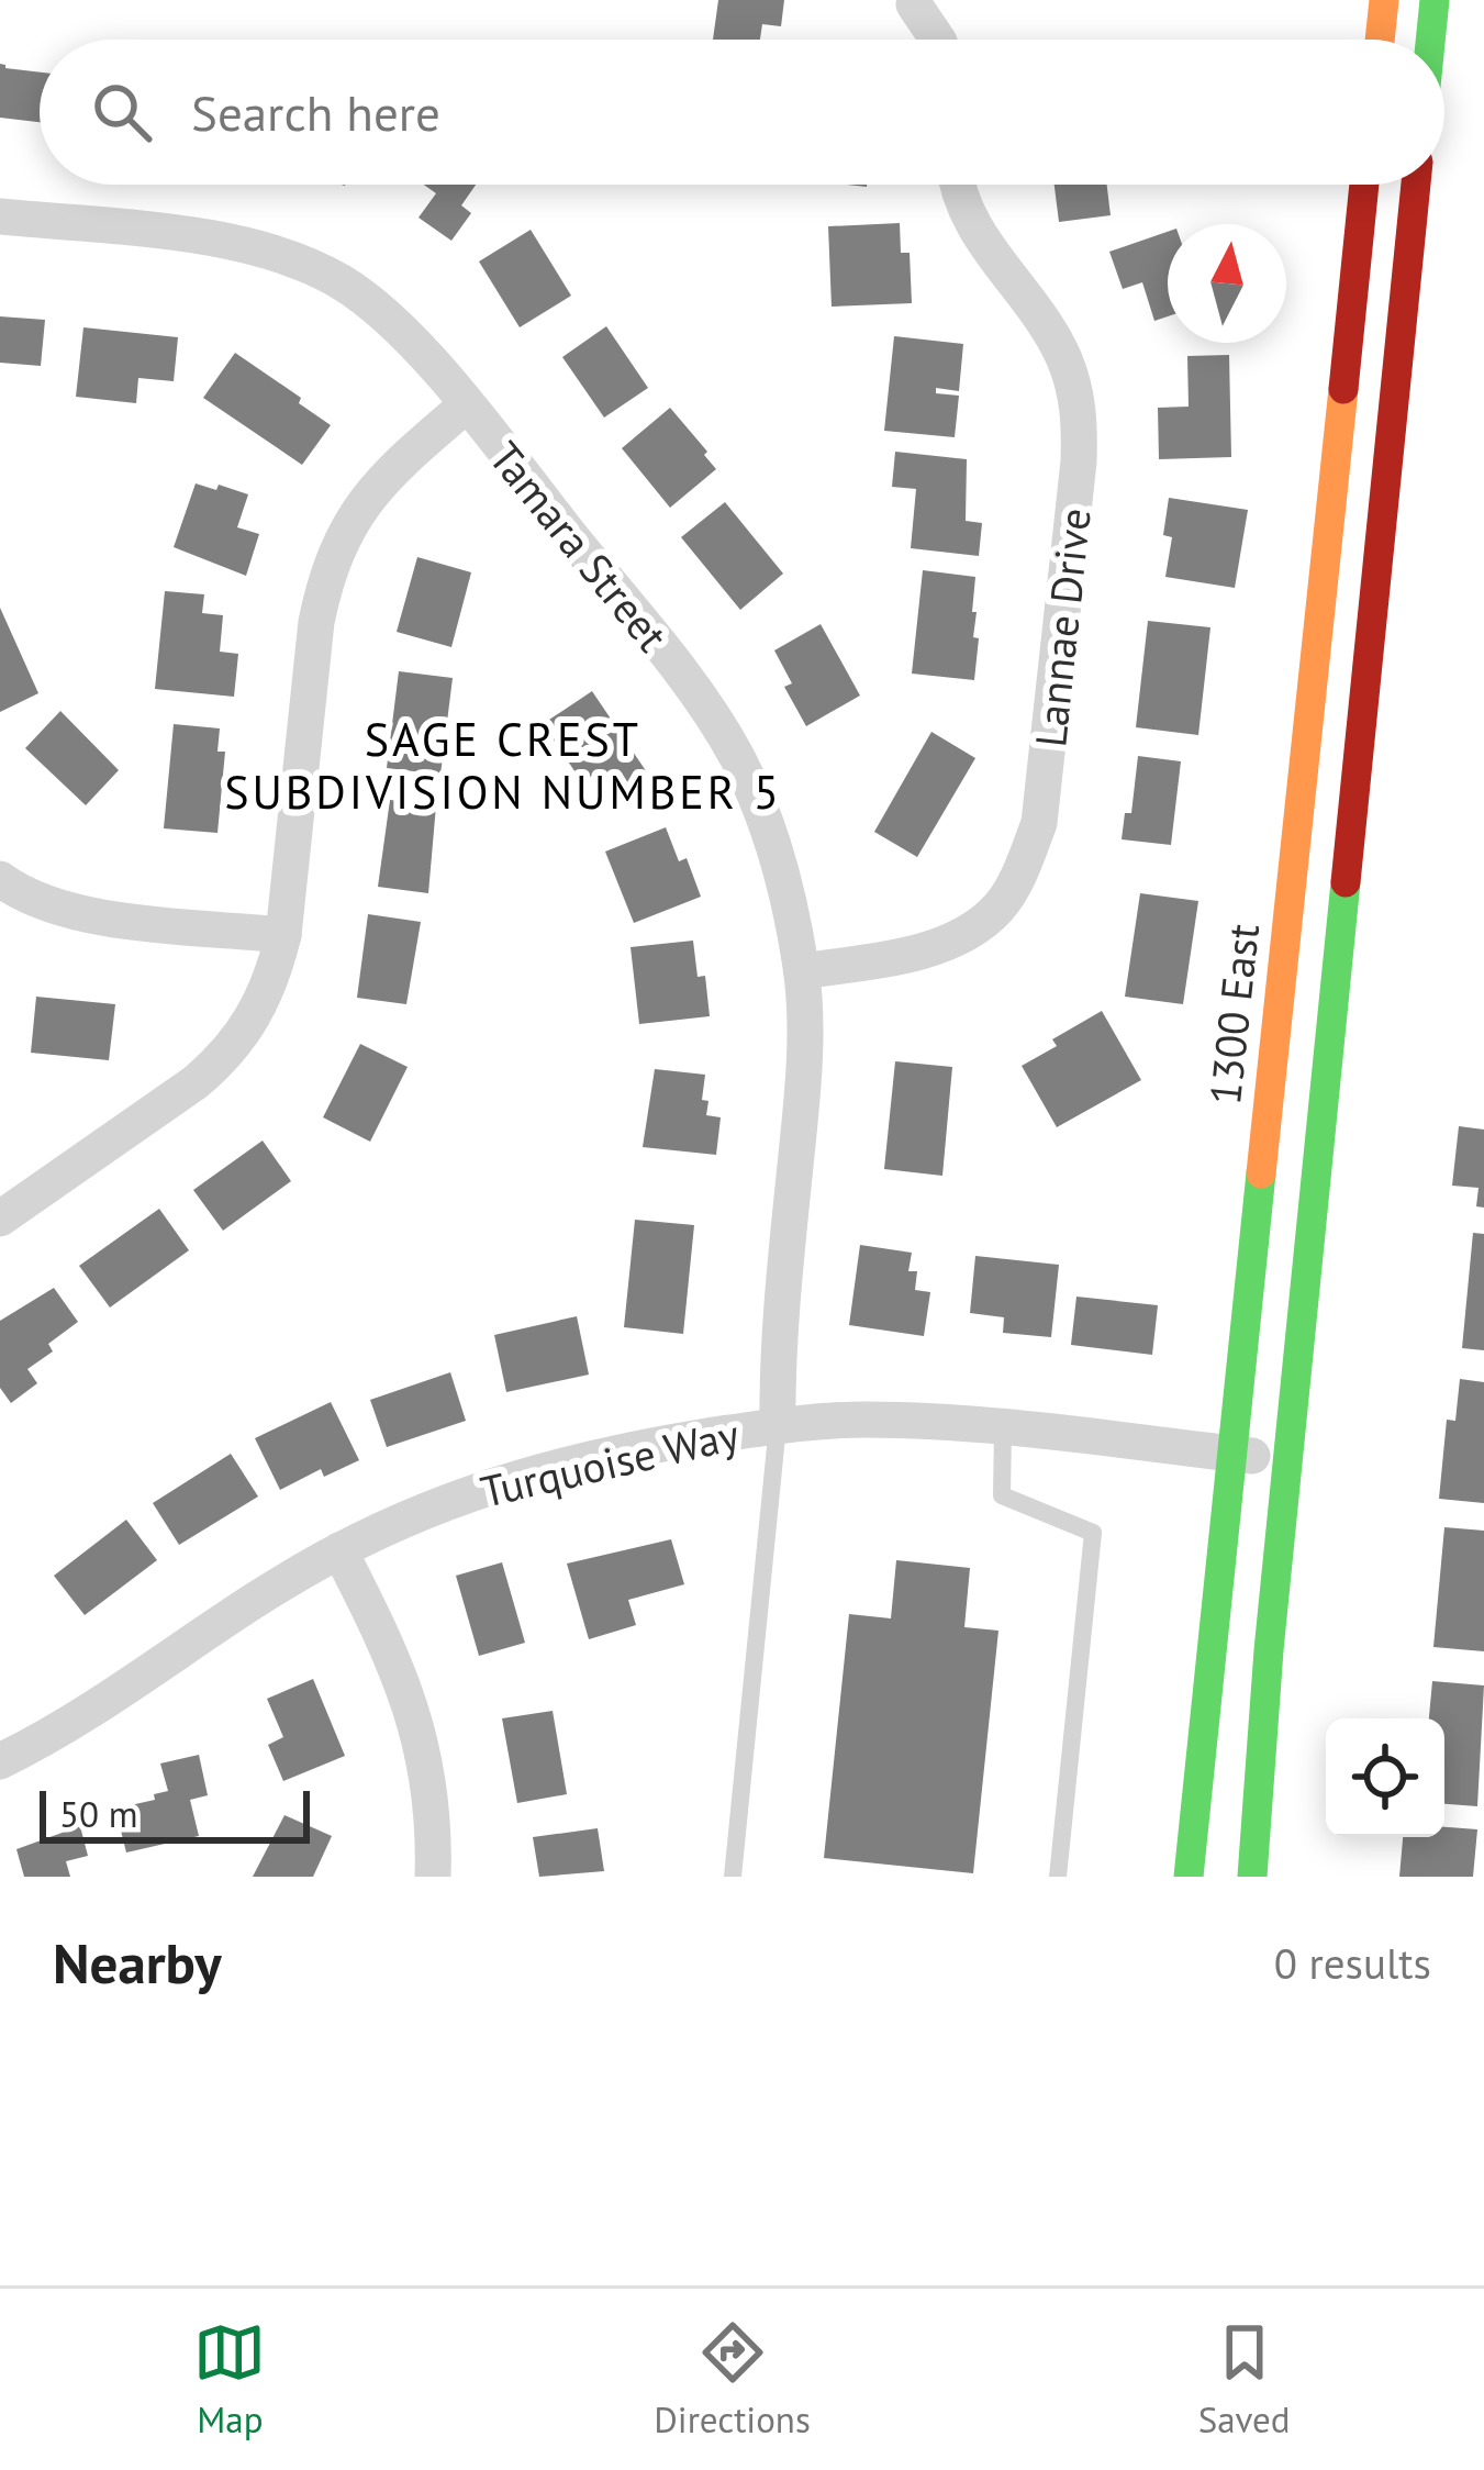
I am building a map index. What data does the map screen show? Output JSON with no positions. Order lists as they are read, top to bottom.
{
  "streets": {
    "main road": ["1300 East"],
    "street": ["Tamara Street", "Lannae Drive", "Turquoise Way"]
  },
  "crossings": [
    ["Tamara Street", "Lannae Drive"],
    ["Tamara Street", "Turquoise Way"],
    ["1300 East", "Turquoise Way"]
  ],
  "districts": ["SAGE CREST SUBDIVISION NUMBER 5"],
  "scale_bar": "50 m",
  "north": "top",
  "page": {
    "search": "Search here",
    "scale": "50 m",
    "heading": ["Nearby", "0 results"],
    "nav": ["Map", "Directions", "Saved"]
  }
}
